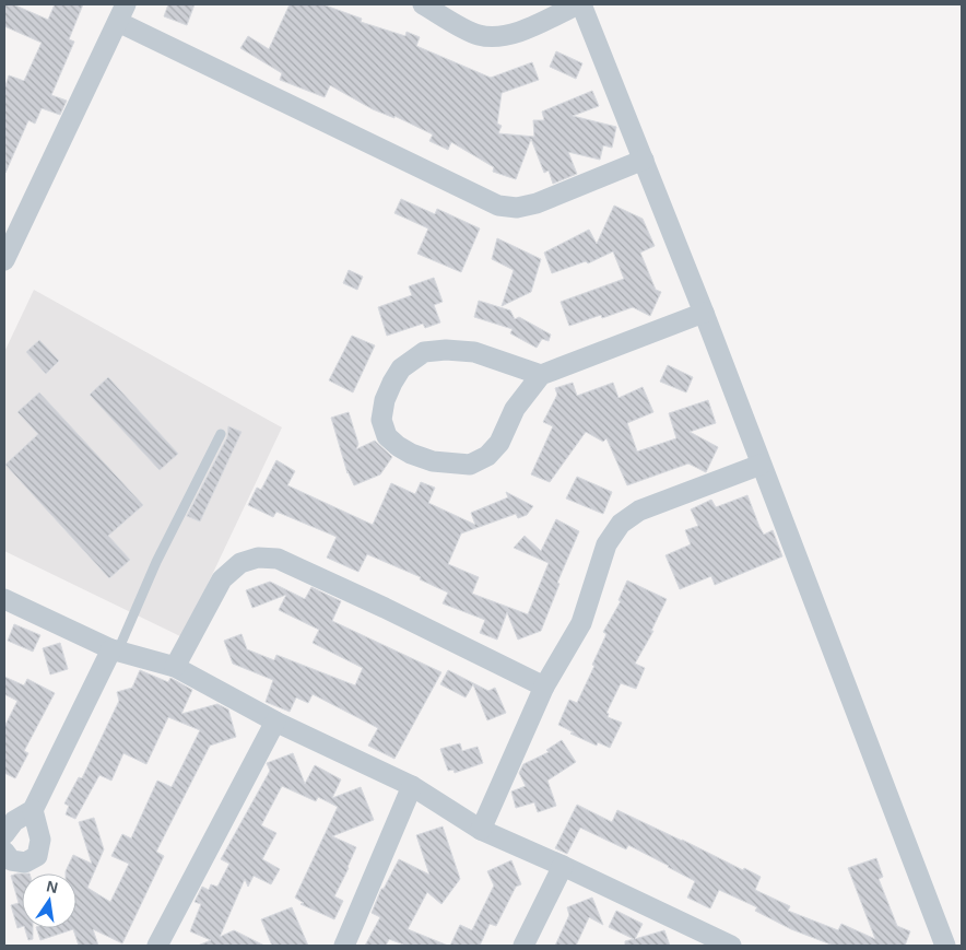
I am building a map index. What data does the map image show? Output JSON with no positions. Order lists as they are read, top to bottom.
{
  "north": "top"
}
